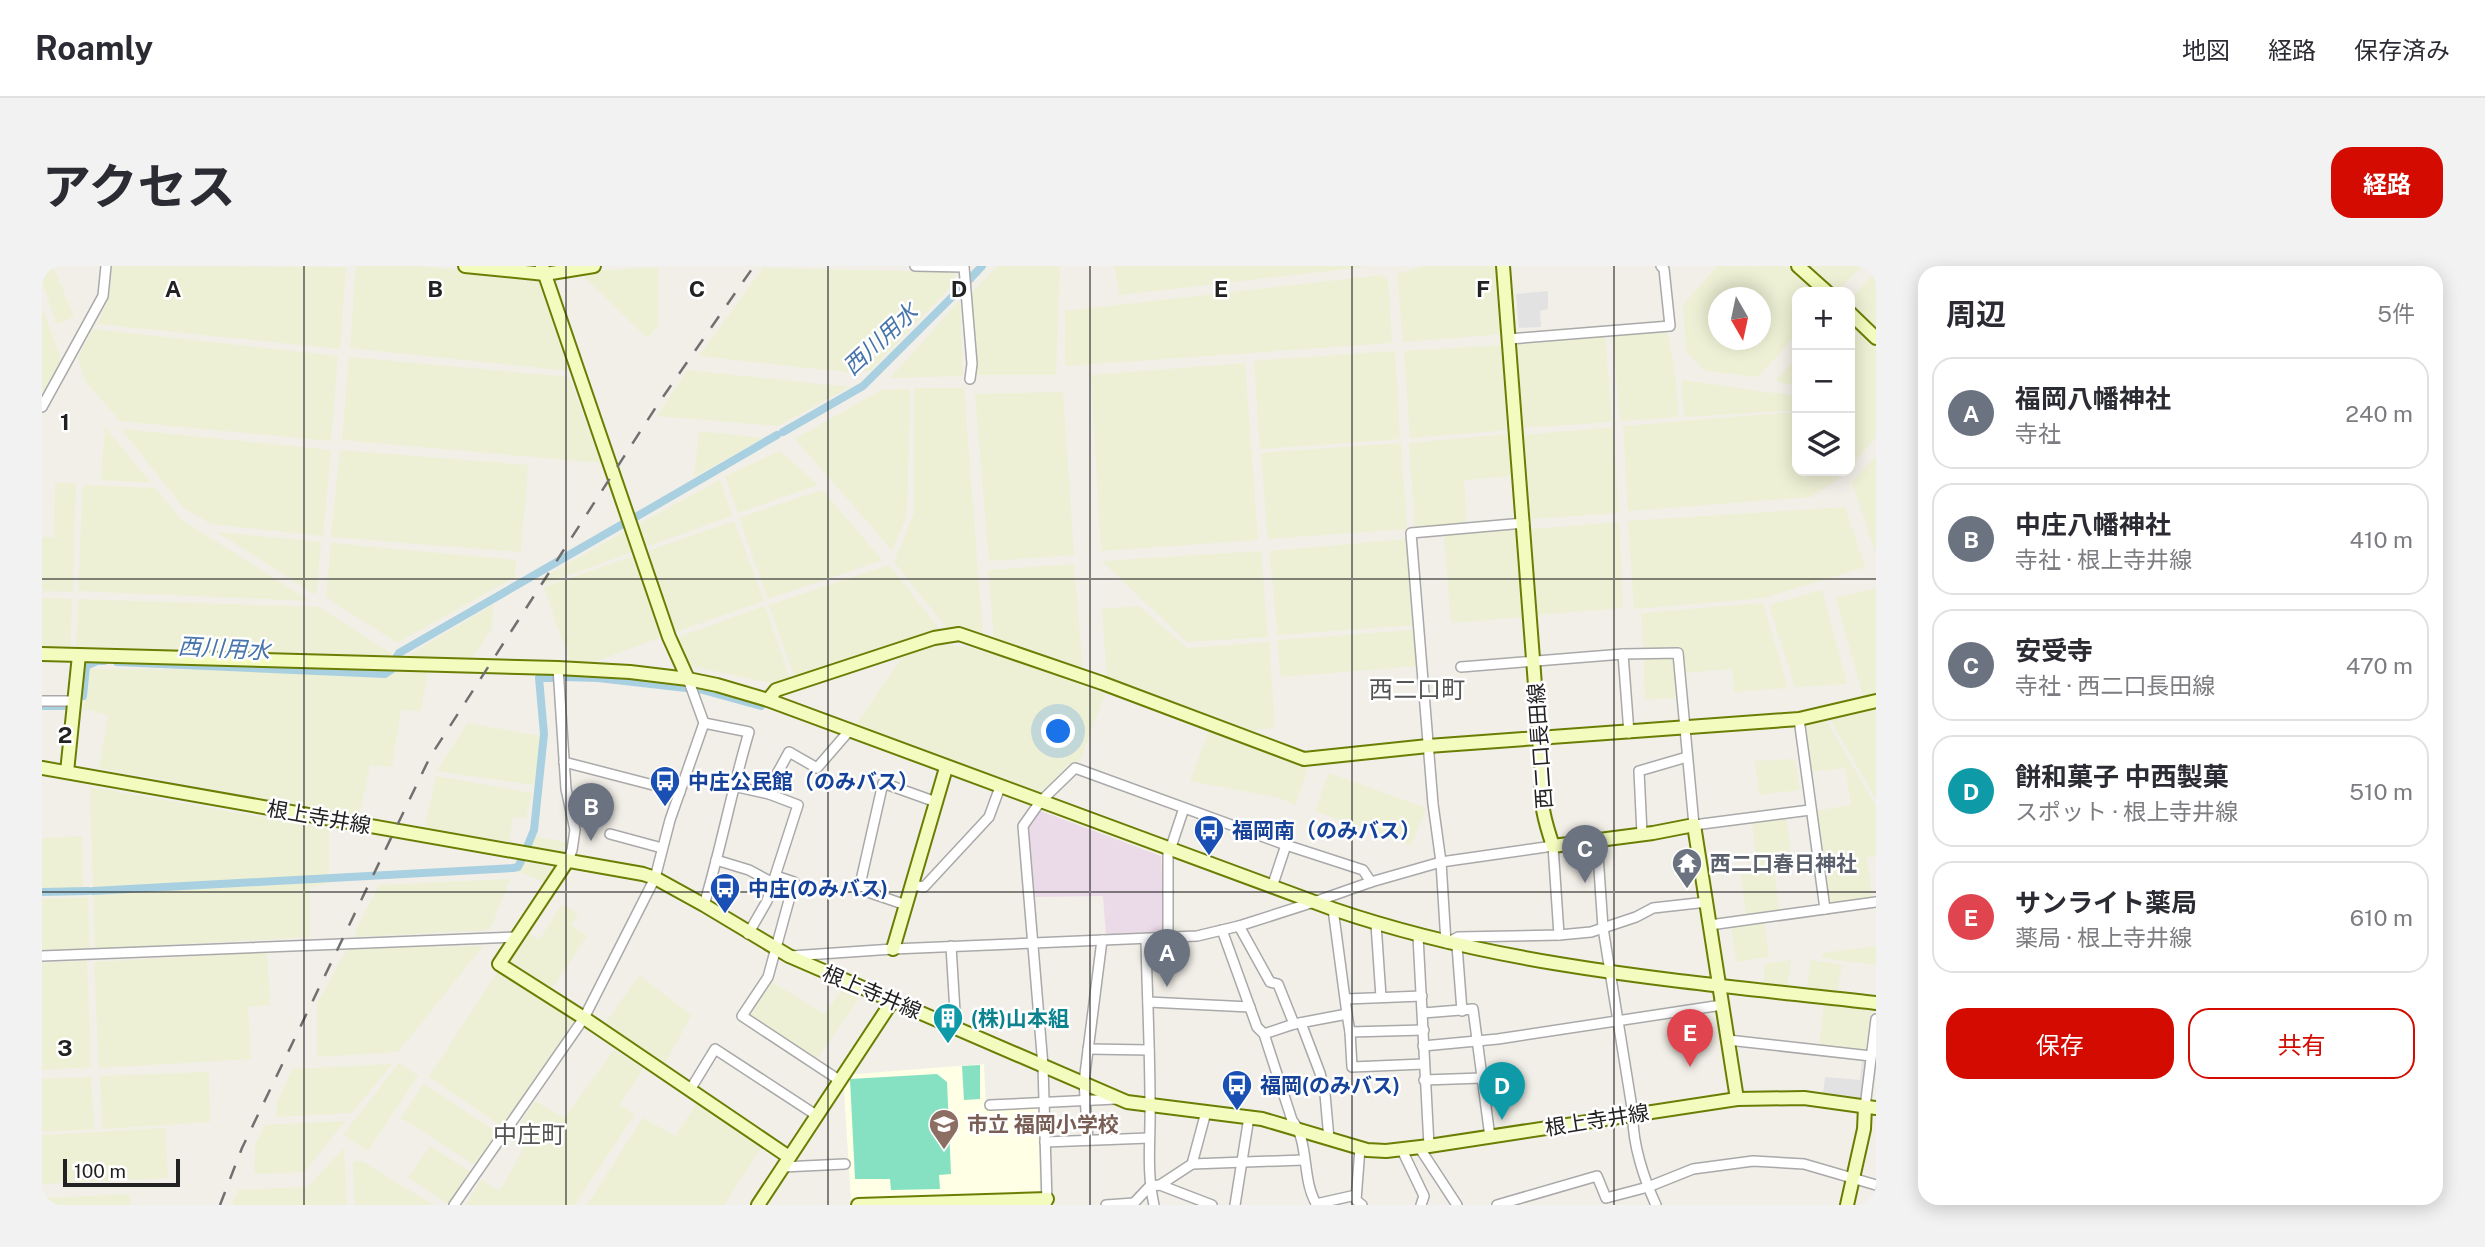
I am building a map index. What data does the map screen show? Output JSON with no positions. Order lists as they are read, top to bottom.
{
  "streets": {
    "street": ["西二口長田線", "根上寺井線"]
  },
  "districts": ["西二口町", "中庄町"],
  "water": ["西川用水"],
  "places": {
    "bus stop": [
      "中庄公民館（のみバス）",
      "福岡南（のみバス）",
      "中庄(のみバス)",
      "福岡(のみバス)"
    ],
    "temple": ["西二口春日神社"],
    "building": ["(株)山本組"],
    "school or university": ["市立 福岡小学校"]
  },
  "scale_bar": "100 m",
  "north": "bottom",
  "page": {
    "header": "Roamly",
    "nav": ["地図", "経路", "保存済み"],
    "title": "アクセス",
    "buttons": [
      "経路",
      ["保存", "共有"]
    ],
    "heading": ["周辺", "5件"],
    "map_buttons": ["+", "−"],
    "list": [
      {
        "mark": "A",
        "name": "福岡八幡神社",
        "note": "寺社",
        "value": "240 m"
      },
      {
        "mark": "B",
        "name": "中庄八幡神社",
        "note": "寺社 · 根上寺井線",
        "value": "410 m"
      },
      {
        "mark": "C",
        "name": "安受寺",
        "note": "寺社 · 西二口長田線",
        "value": "470 m"
      },
      {
        "mark": "D",
        "name": "餅和菓子 中西製菓",
        "note": "スポット · 根上寺井線",
        "value": "510 m"
      },
      {
        "mark": "E",
        "name": "サンライト薬局",
        "note": "薬局 · 根上寺井線",
        "value": "610 m"
      }
    ],
    "pins": [
      "B",
      "C",
      "A",
      "E",
      "D"
    ],
    "scale": "100 m"
  },
  "grid": {
    "columns": [
      "A",
      "B",
      "C",
      "D",
      "E",
      "F"
    ],
    "rows": ["1", "2", "3"]
  }
}
